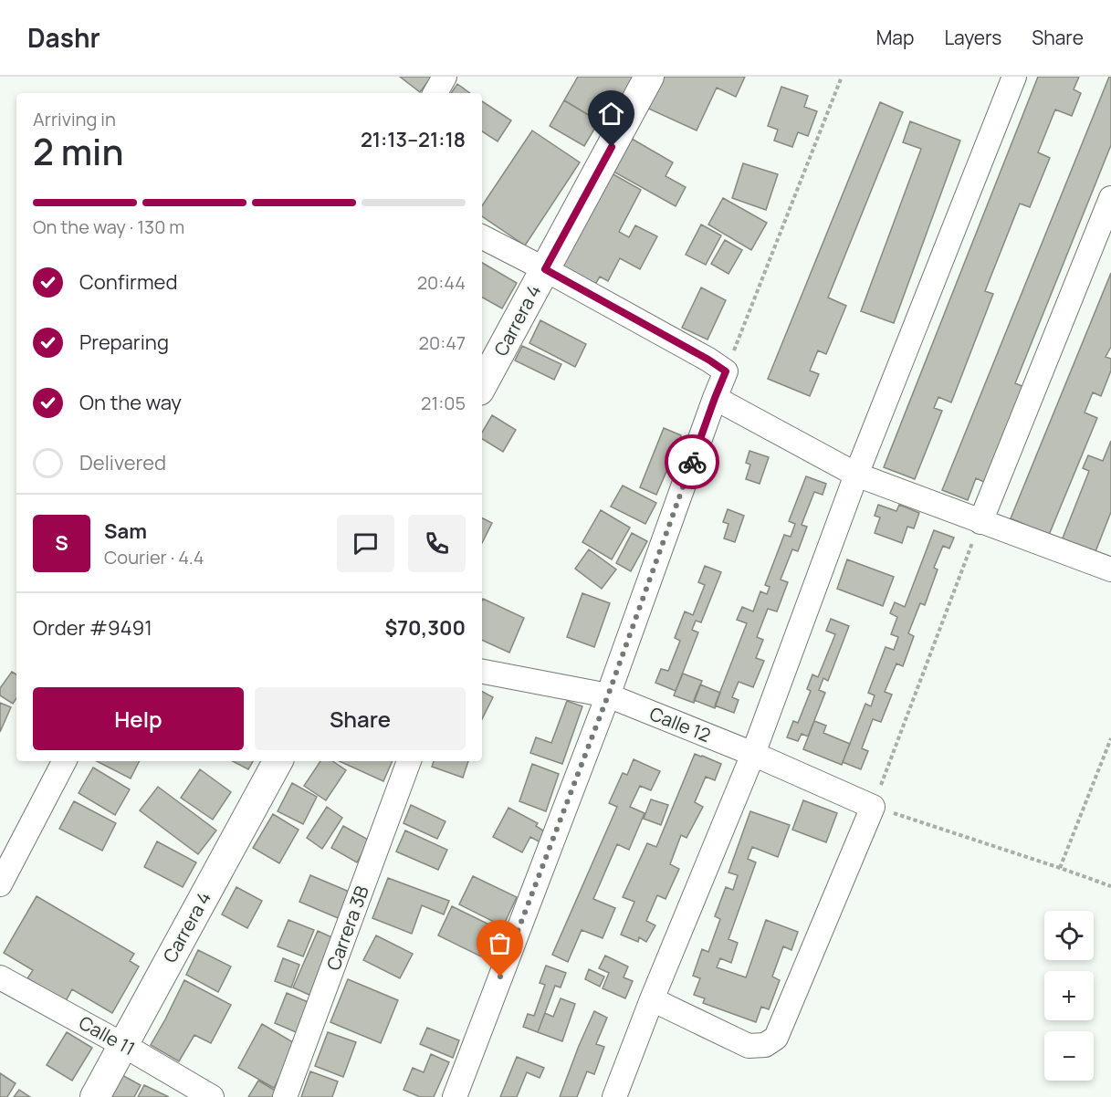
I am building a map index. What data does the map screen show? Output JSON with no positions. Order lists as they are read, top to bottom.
{
  "streets": {
    "street": [
      "Carrera 4",
      "Calle 12",
      "Carrera 3B",
      "Calle 11"
    ]
  },
  "crossings": [
    ["Carrera 4", "Calle 11"]
  ],
  "page": {
    "header": "Dashr",
    "nav": ["Map", "Layers", "Share"],
    "heading": ["2 min", "Arriving in", "21:13–21:18"],
    "panel": [
      "Sam",
      "Courier · 4.4",
      "Order #9491",
      "$70,300"
    ],
    "bar": "On the way · 130 m",
    "list": [
      ["Confirmed", "20:44"],
      ["Preparing", "20:47"],
      ["On the way", "21:05"],
      "Delivered"
    ],
    "round": "S",
    "buttons": ["Help", "Share"],
    "map_buttons": ["+", "−"]
  }
}
